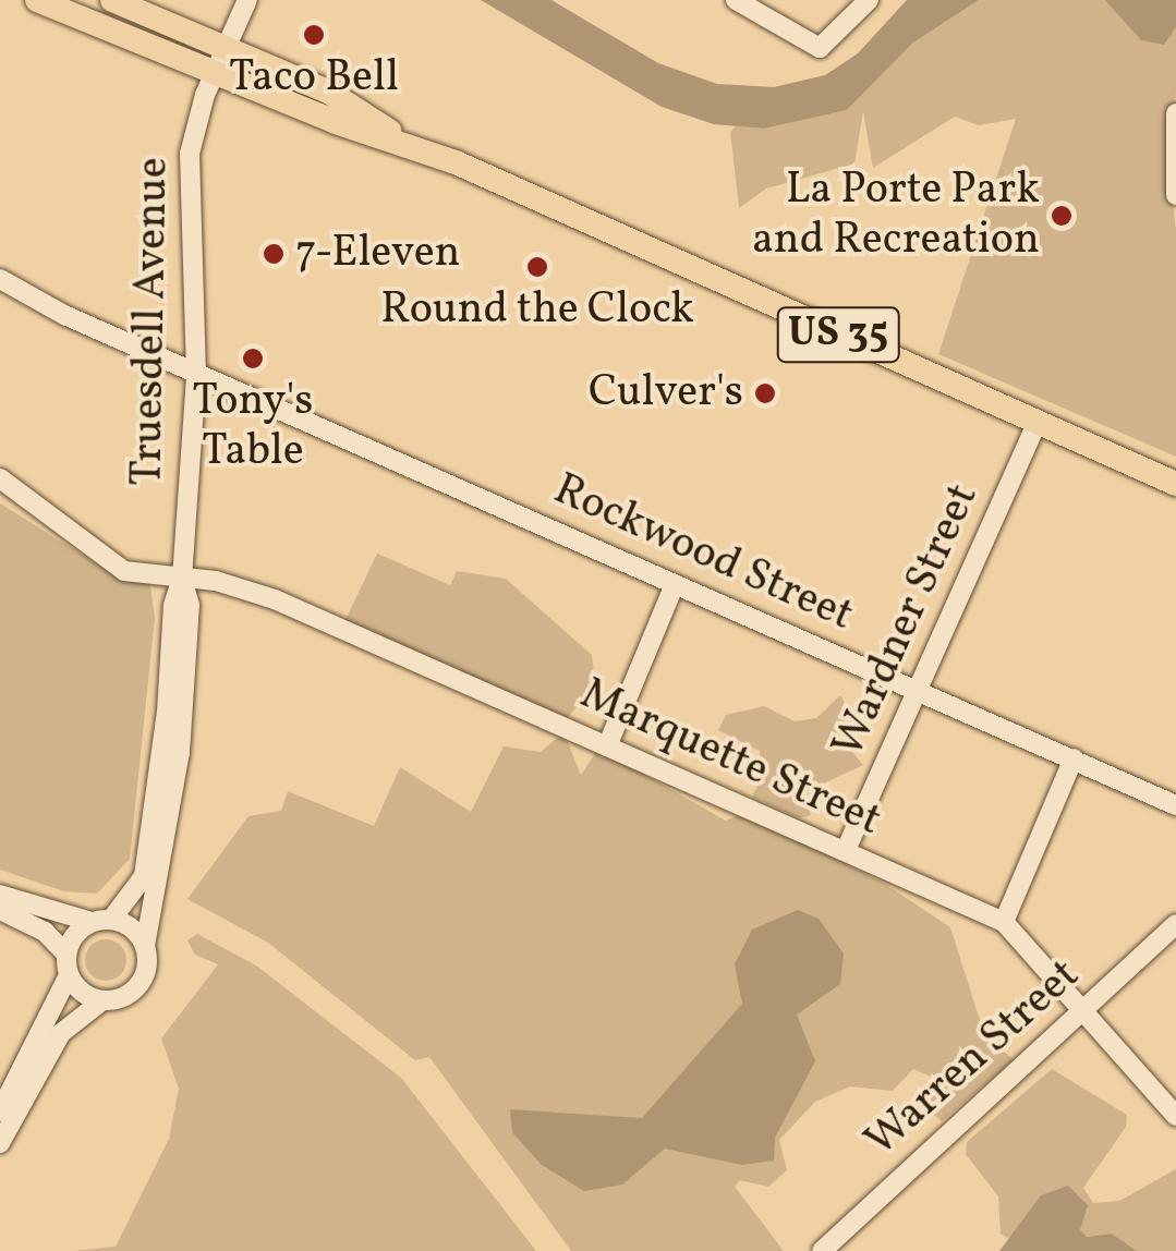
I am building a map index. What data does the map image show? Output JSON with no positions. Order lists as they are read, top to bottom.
{
  "streets": {
    "main road": ["US 35"],
    "street": [
      "Truesdell Avenue",
      "Rockwood Street",
      "Wardner Street",
      "Marquette Street",
      "Warren Street"
    ]
  },
  "crossings": [
    ["Truesdell Avenue", "US 35"],
    ["Truesdell Avenue", "Rockwood Street"],
    ["Truesdell Avenue", "Marquette Street"],
    ["US 35", "Wardner Street"],
    ["Rockwood Street", "Wardner Street"],
    ["Wardner Street", "Marquette Street"],
    ["Marquette Street", "Warren Street"]
  ],
  "places": [
    "Taco Bell",
    "La Porte Park and Recreation",
    "7-Eleven",
    "Round the Clock",
    "Tony's Table",
    "Culver's"
  ]
}
